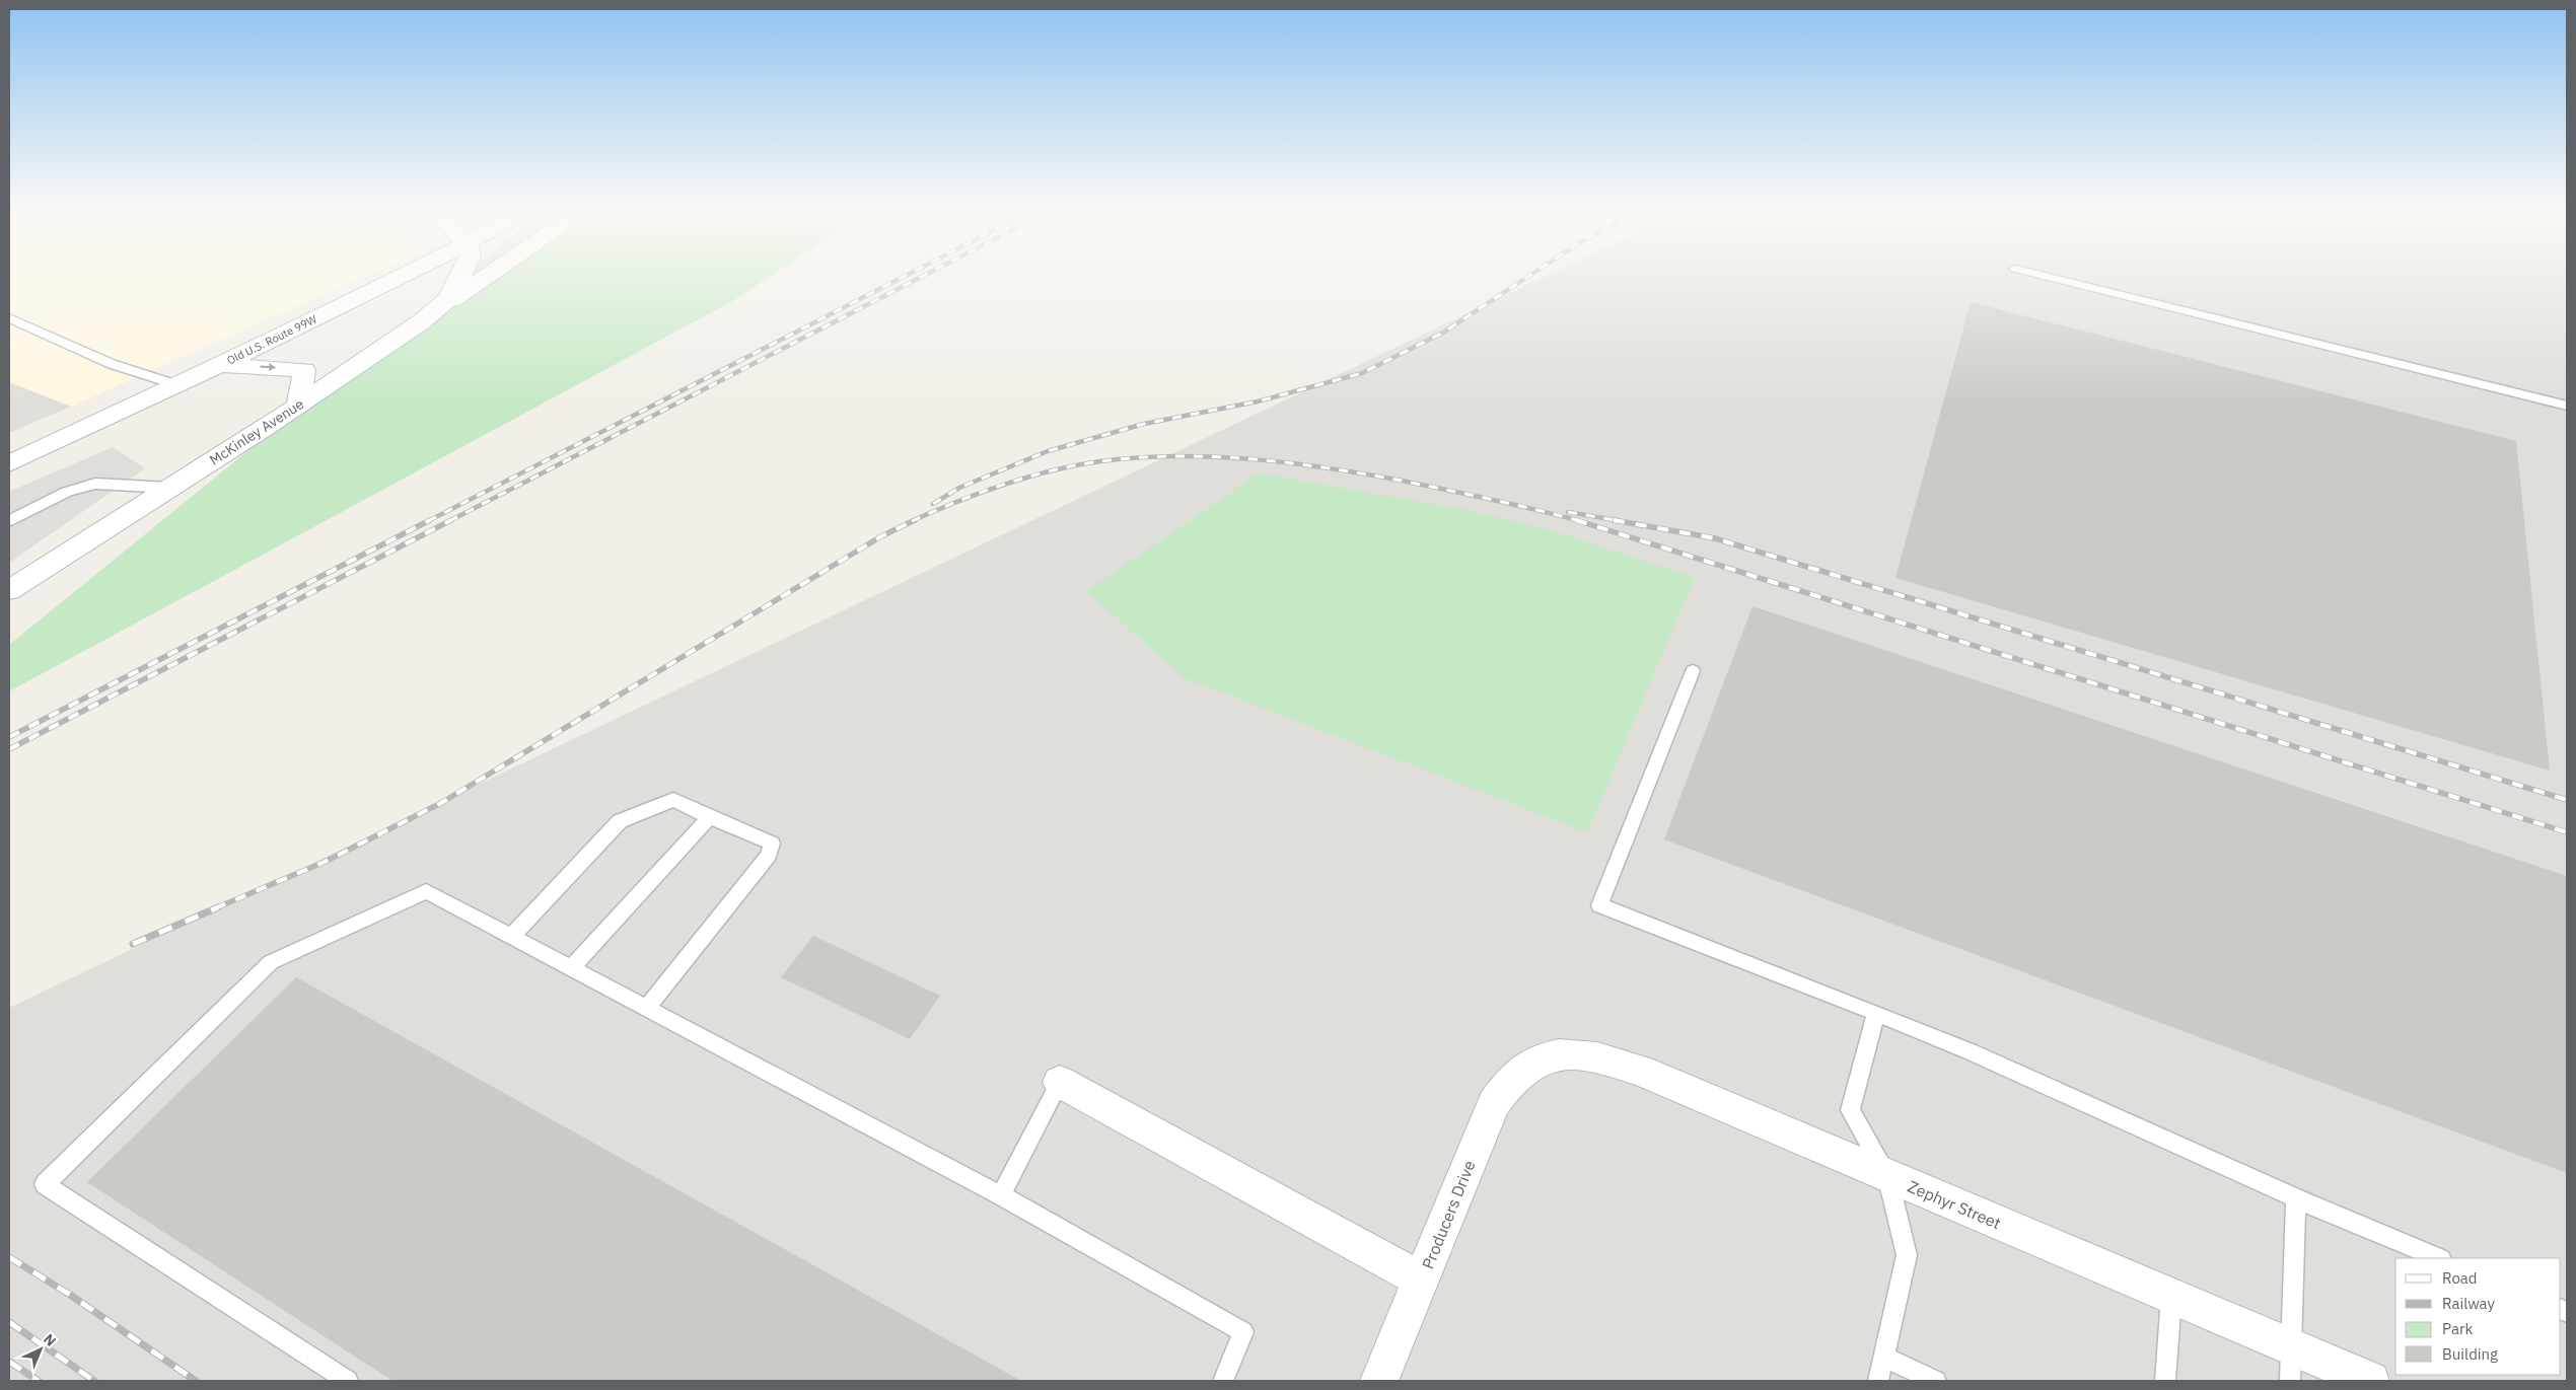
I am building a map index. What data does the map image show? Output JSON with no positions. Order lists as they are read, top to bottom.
{
  "streets": {
    "street": [
      "Old U.S. Route 99W",
      "McKinley Avenue",
      "Zephyr Street",
      "Producers Drive"
    ]
  },
  "crossings": [
    ["Zephyr Street", "Producers Drive"]
  ],
  "legend": [
    "Road",
    "Railway",
    "Park",
    "Building"
  ],
  "north": "top right"
}
